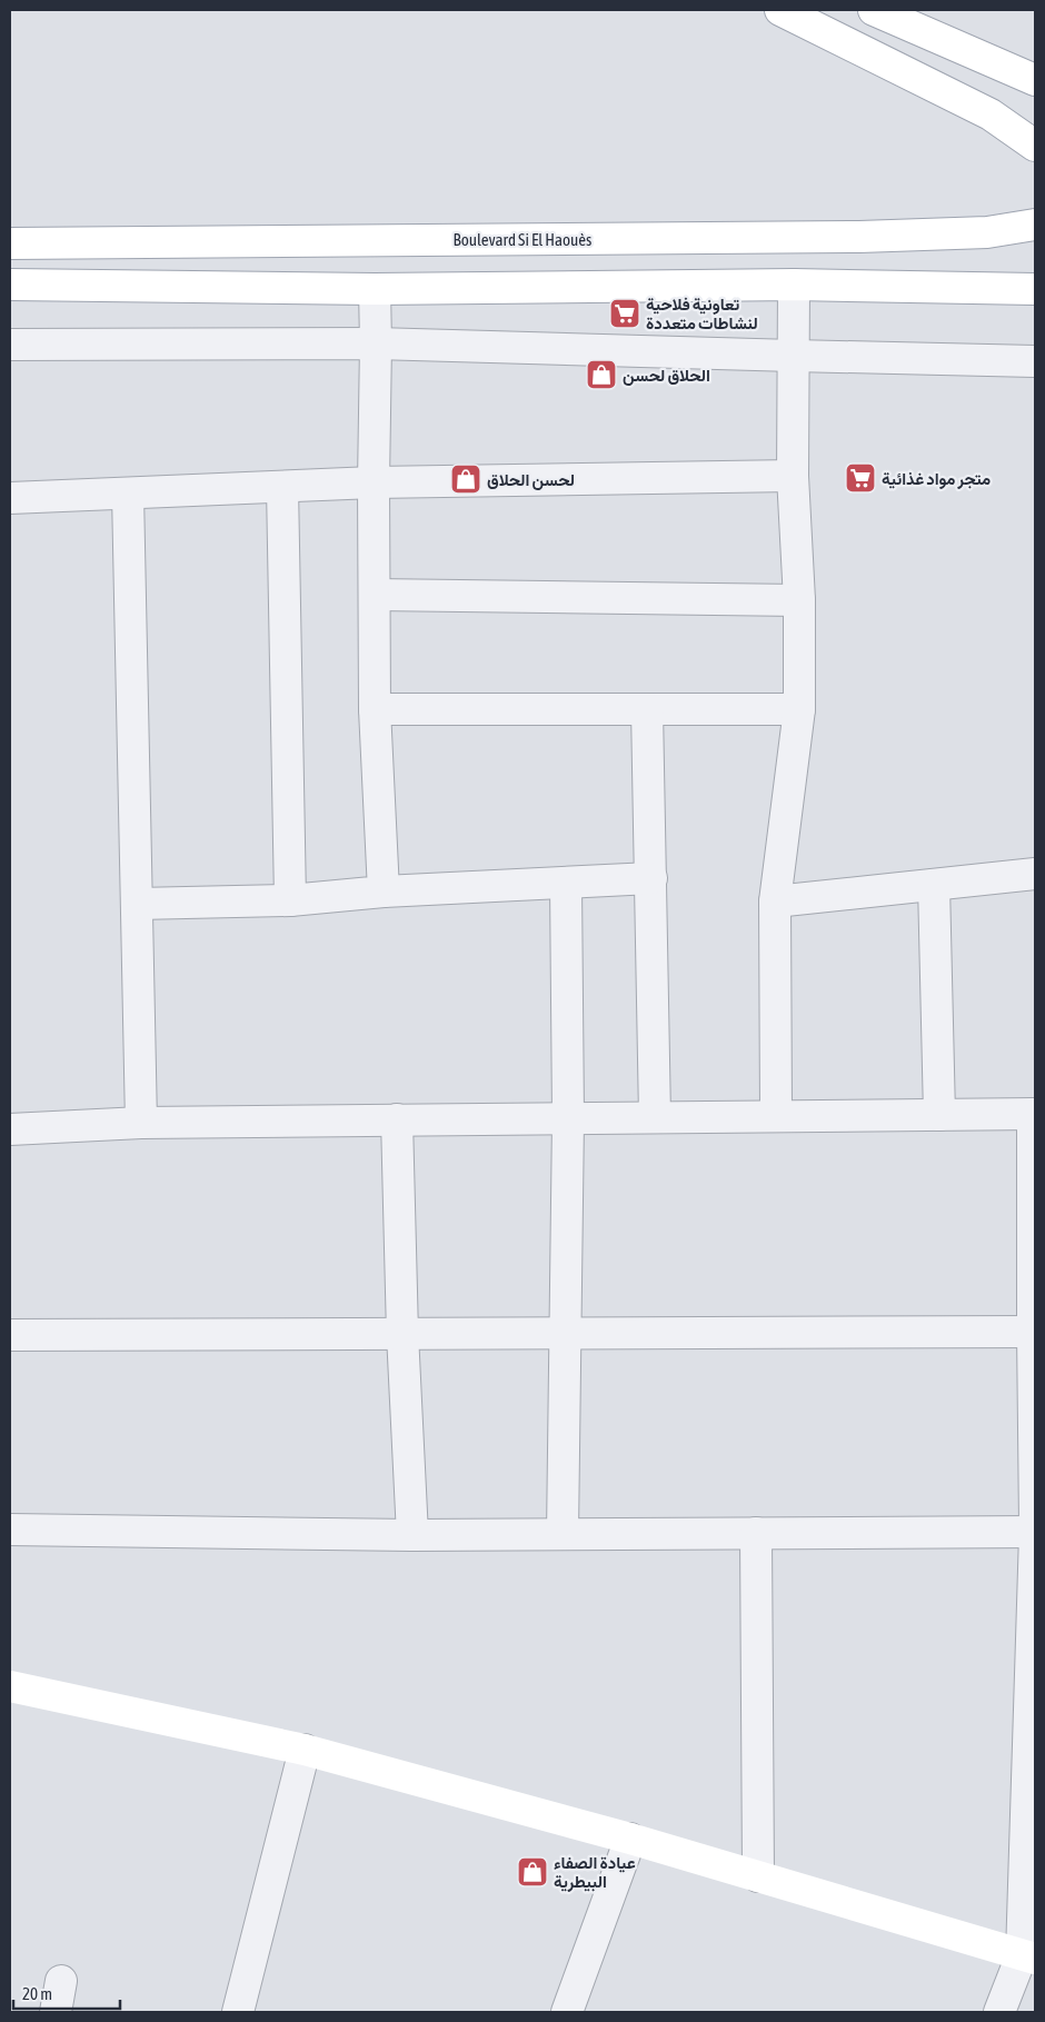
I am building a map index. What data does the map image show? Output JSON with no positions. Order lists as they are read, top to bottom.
{
  "streets": {
    "main road": ["Boulevard Si El Haouès"]
  },
  "places": {
    "supermarket": ["تعاونية فلاحية لنشاطات متعددة", "متجر مواد غذائية"],
    "shop": ["الحلاق لحسن", "لحسن الحلاق", "عيادة الصفاء البيطرية"]
  },
  "scale_bar": "20 m"
}
